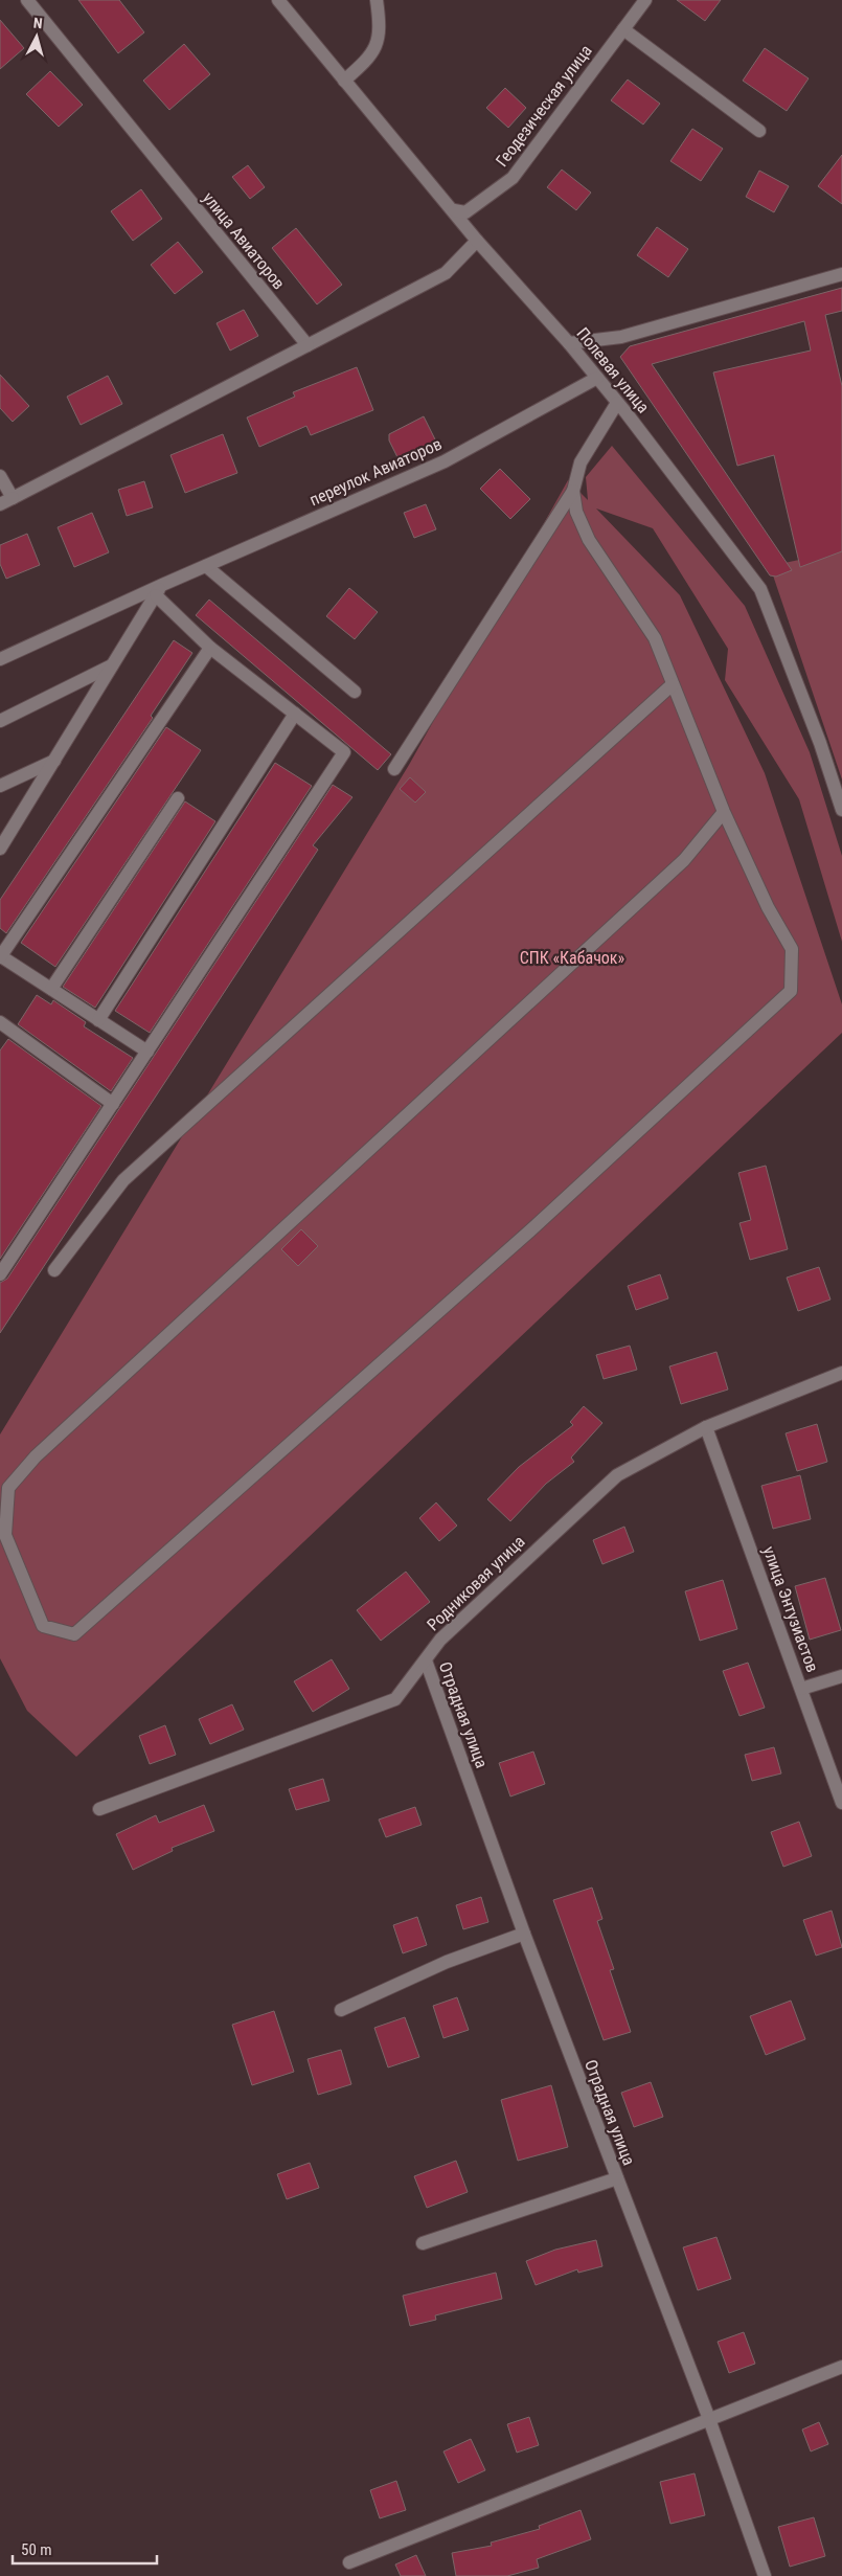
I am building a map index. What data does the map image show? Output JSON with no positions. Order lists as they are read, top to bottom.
{
  "streets": {
    "street": [
      "Геодезическая улица",
      "улица Авиаторов",
      "Полевая улица",
      "переулок Авиаторов",
      "Родниковая улица",
      "улица Энтузиастов",
      "Отрадная улица"
    ]
  },
  "crossings": [
    ["Геодезическая улица", "Полевая улица"],
    ["Полевая улица", "переулок Авиаторов"],
    ["Родниковая улица", "улица Энтузиастов"],
    ["Родниковая улица", "Отрадная улица"]
  ],
  "parks": ["СПК «Кабачок»"],
  "scale_bar": "50 m",
  "north": "top"
}
